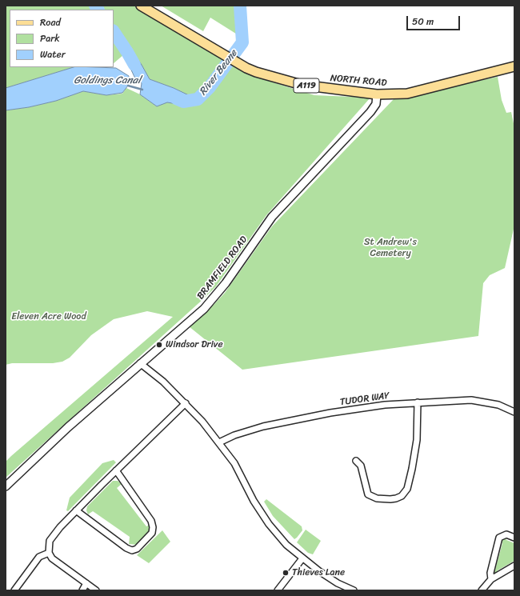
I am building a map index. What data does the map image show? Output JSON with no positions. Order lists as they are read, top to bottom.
{
  "streets": {
    "main road": ["NORTH ROAD", "A119"],
    "street": ["BRAMFIELD ROAD", "TUDOR WAY"]
  },
  "crossings": [
    ["NORTH ROAD", "BRAMFIELD ROAD"]
  ],
  "water": ["River Beane", "Goldings Canal"],
  "parks": ["St Andrew's Cemetery", "Eleven Acre Wood"],
  "places": ["Windsor Drive", "Thieves Lane"],
  "legend": ["Road", "Park", "Water"],
  "scale_bar": "50 m"
}
